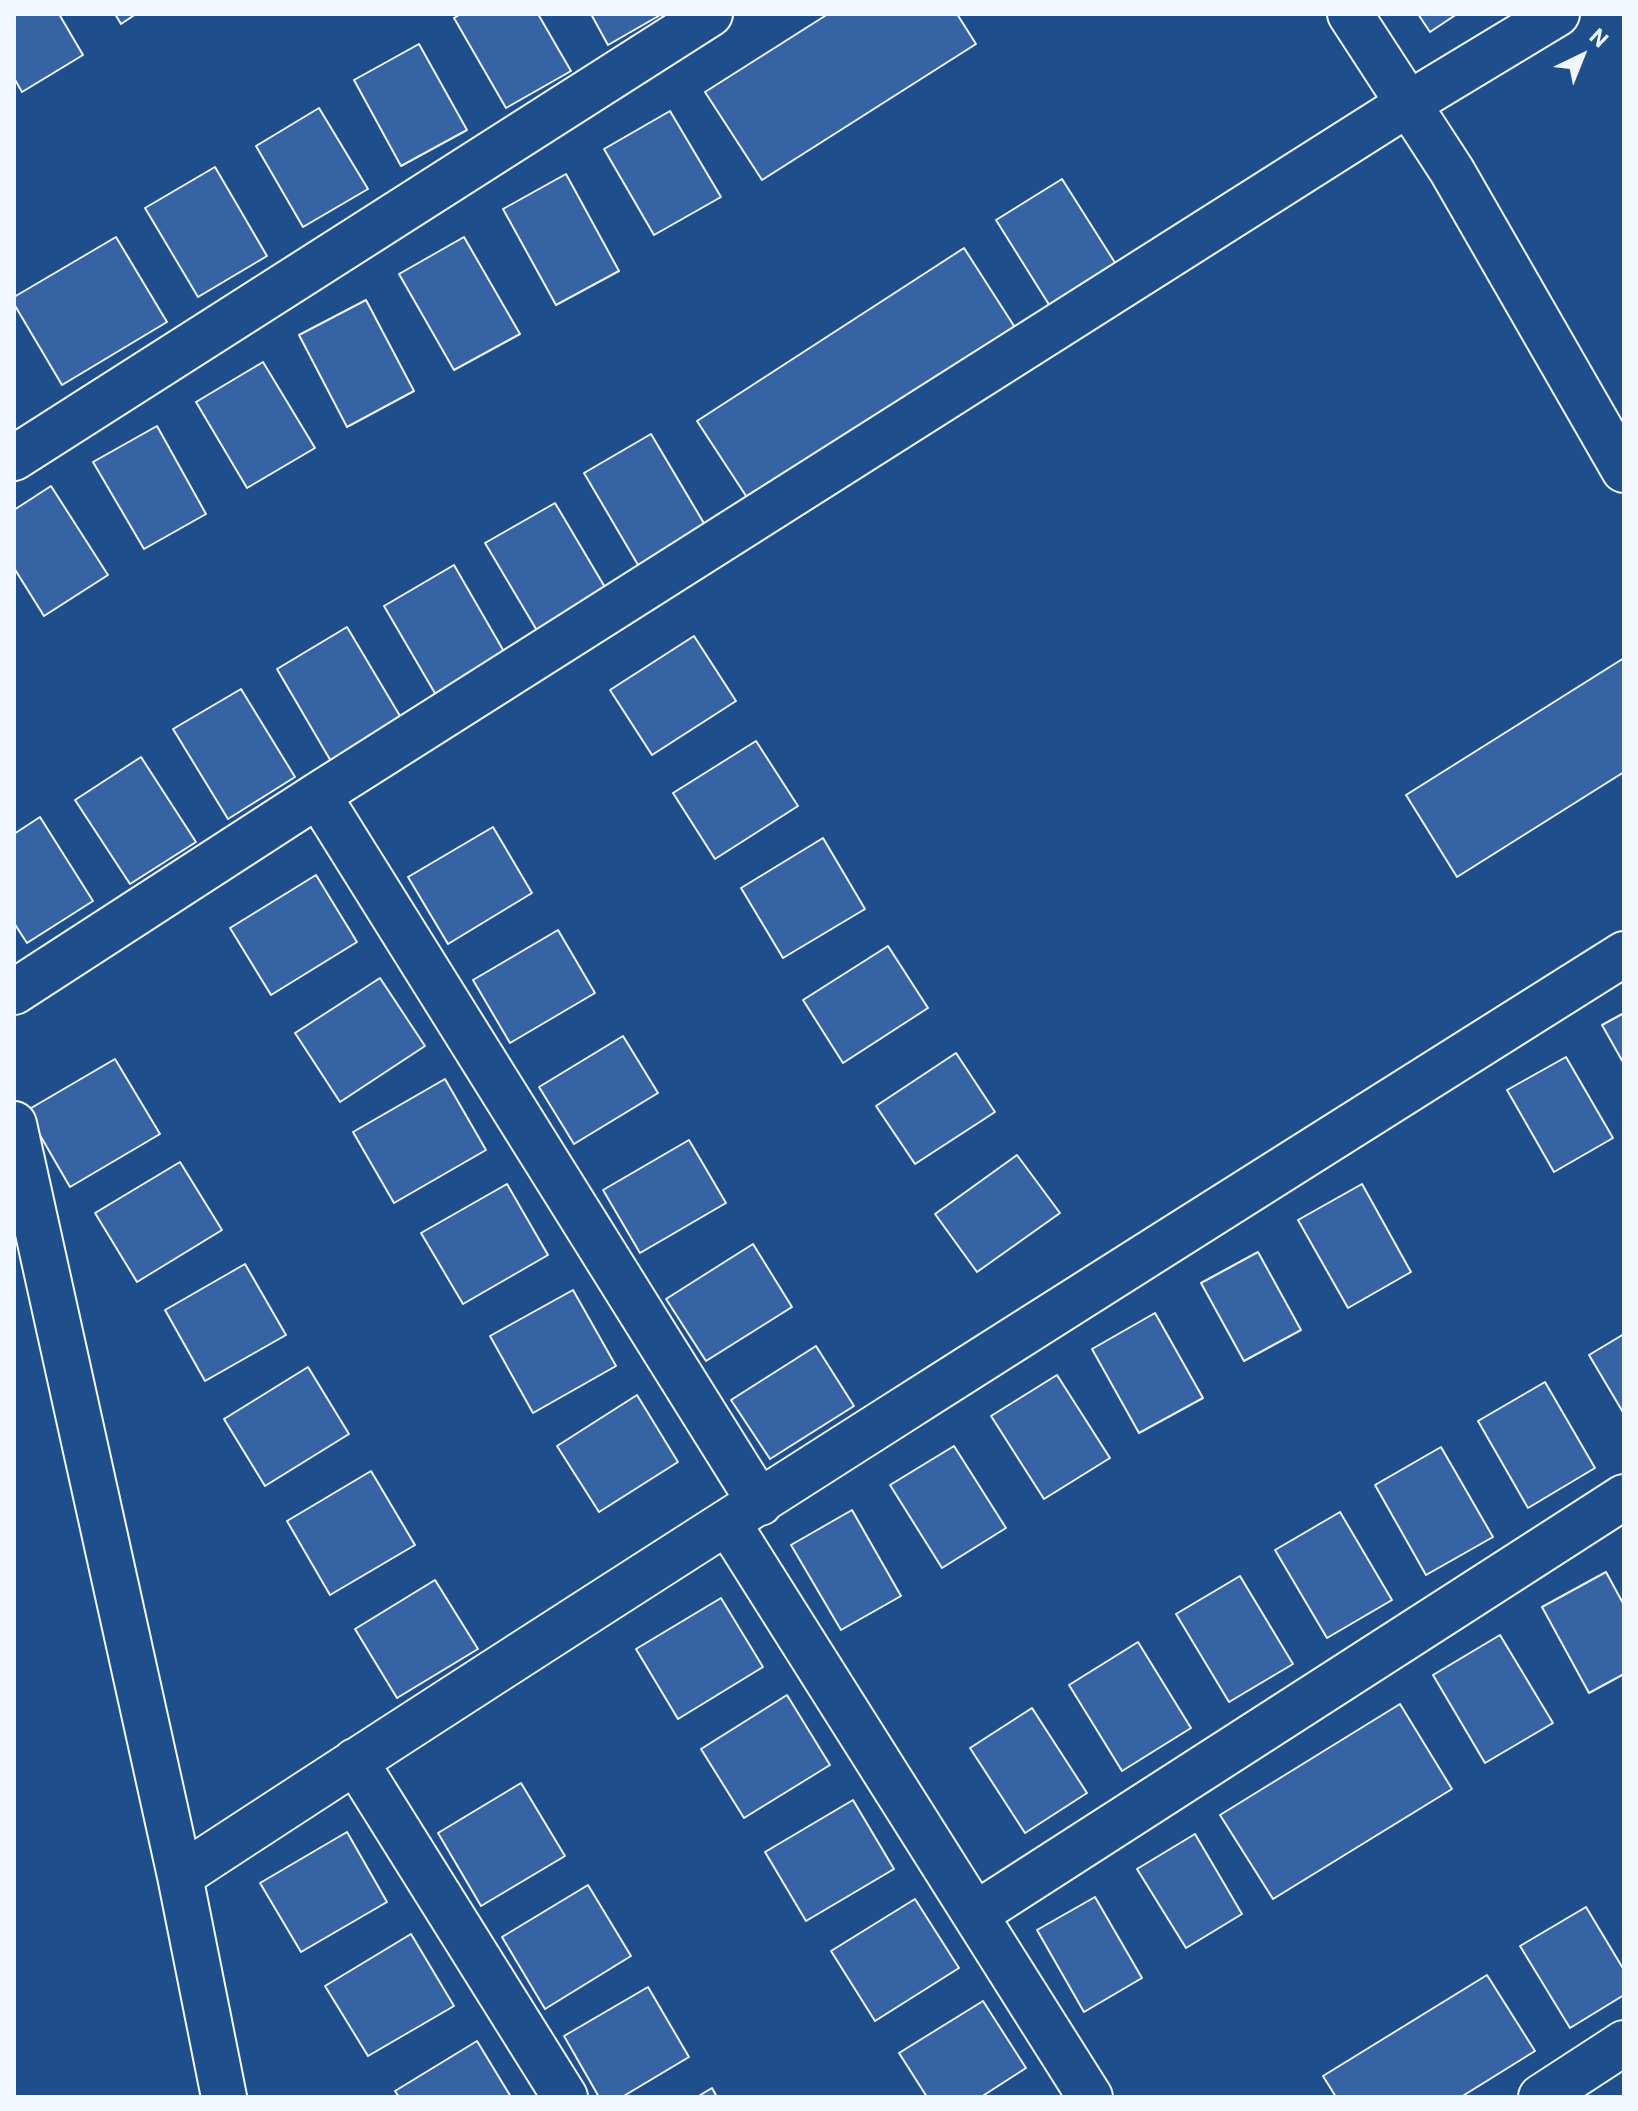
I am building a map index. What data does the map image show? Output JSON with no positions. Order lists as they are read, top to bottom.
{
  "north": "top right"
}
